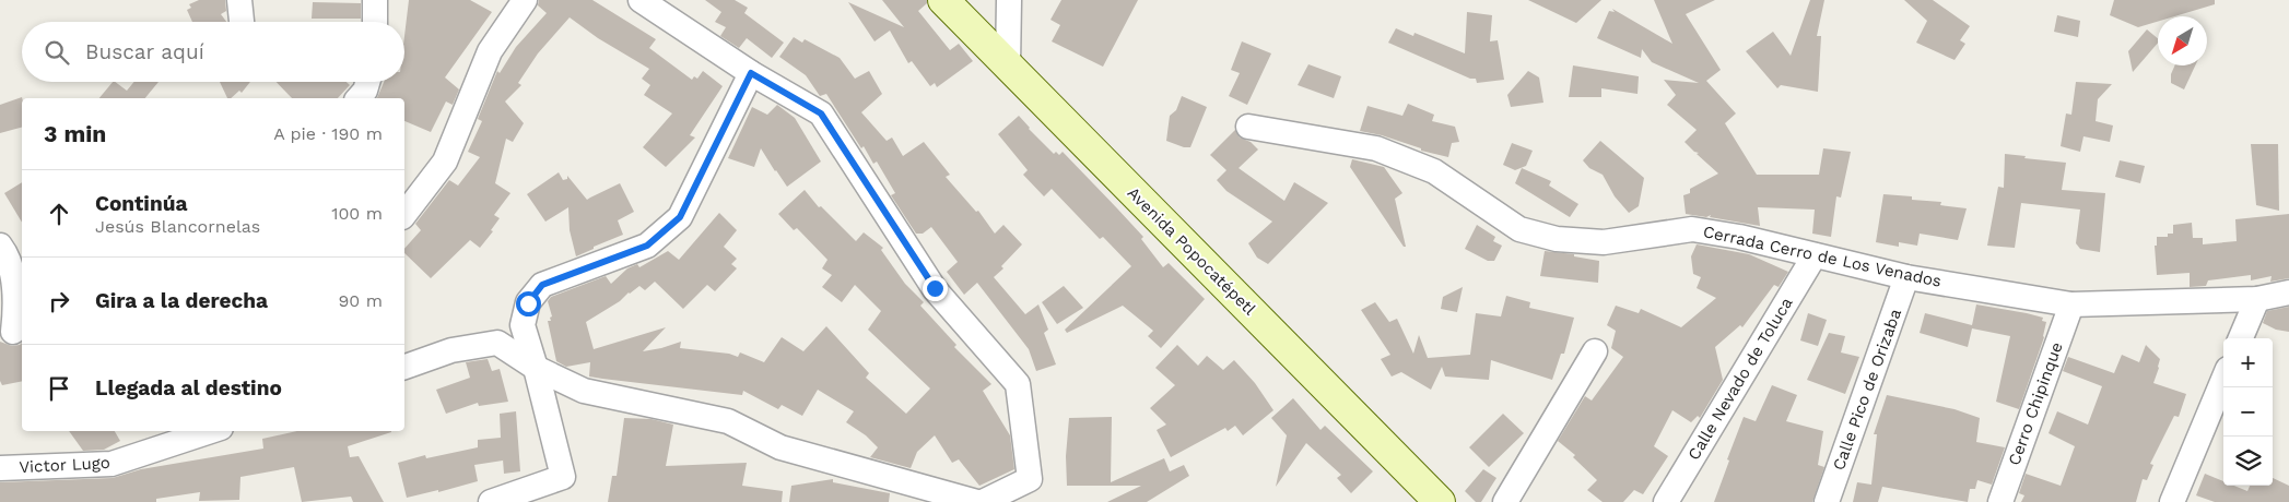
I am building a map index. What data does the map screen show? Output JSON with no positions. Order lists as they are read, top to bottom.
{
  "streets": {
    "main road": ["Avenida Popocatépetl"],
    "street": [
      "Cerrada Cerro de Los Venados",
      "Calle Nevado de Toluca",
      "Calle Pico de Orizaba",
      "Cerro Chipinque",
      "Victor Lugo"
    ]
  },
  "crossings": [
    ["Cerrada Cerro de Los Venados", "Calle Nevado de Toluca"],
    ["Cerrada Cerro de Los Venados", "Calle Pico de Orizaba"],
    ["Cerrada Cerro de Los Venados", "Cerro Chipinque"]
  ],
  "north": "bottom left",
  "page": {
    "search": "Buscar aquí",
    "heading": ["3 min", "A pie · 190 m"],
    "list": [
      ["Continúa", "Jesús Blancornelas", "100 m"],
      ["Gira a la derecha", "90 m"],
      "Llegada al destino"
    ],
    "map_buttons": ["+", "−"]
  }
}
